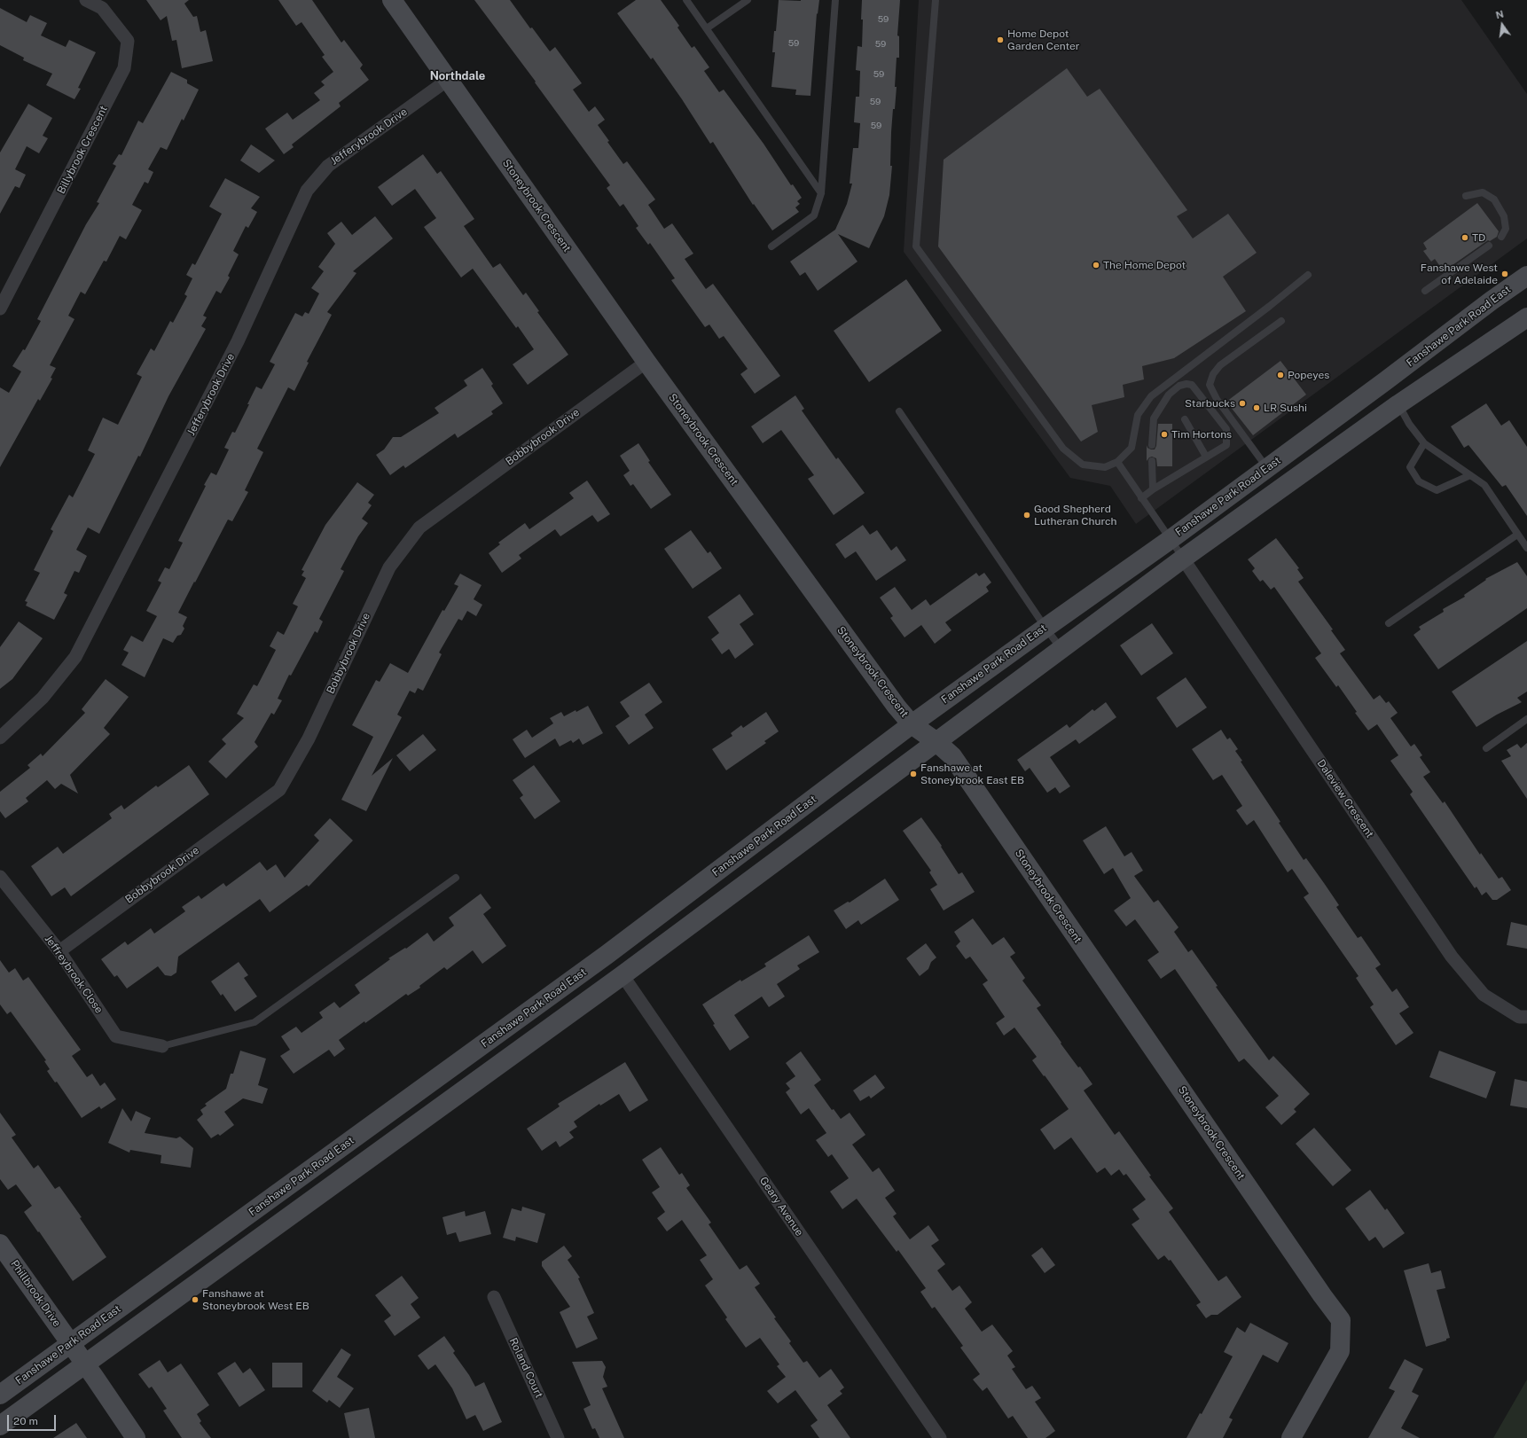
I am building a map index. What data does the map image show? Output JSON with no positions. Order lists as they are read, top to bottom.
{
  "streets": {
    "main road": ["Stoneybrook Crescent", "Fanshawe Park Road East", "Phillbrook Drive"],
    "street": [
      "Jefferybrook Drive",
      "Billybrook Crescent",
      "Bobbybrook Drive",
      "Daleview Crescent",
      "Jeffreybrook Close",
      "Geary Avenue",
      "Roland Court"
    ]
  },
  "crossings": [
    ["Jefferybrook Drive", "Stoneybrook Crescent"],
    ["Stoneybrook Crescent", "Fanshawe Park Road East"],
    ["Stoneybrook Crescent", "Bobbybrook Drive"],
    ["Fanshawe Park Road East", "Phillbrook Drive"],
    ["Bobbybrook Drive", "Jeffreybrook Close"]
  ],
  "districts": ["Northdale"],
  "places": [
    "Home Depot Garden Center",
    "TD",
    "The Home Depot",
    "Fanshawe West of Adelaide",
    "Popeyes",
    "Starbucks",
    "LR Sushi",
    "Tim Hortons",
    "Good Shepherd Lutheran Church",
    "Fanshawe at Stoneybrook East EB",
    "Fanshawe at Stoneybrook West EB"
  ],
  "house_numbers": [
    "59",
    "59",
    "59",
    "59",
    "59",
    "59"
  ],
  "scale_bar": "20 m",
  "north": "top"
}
